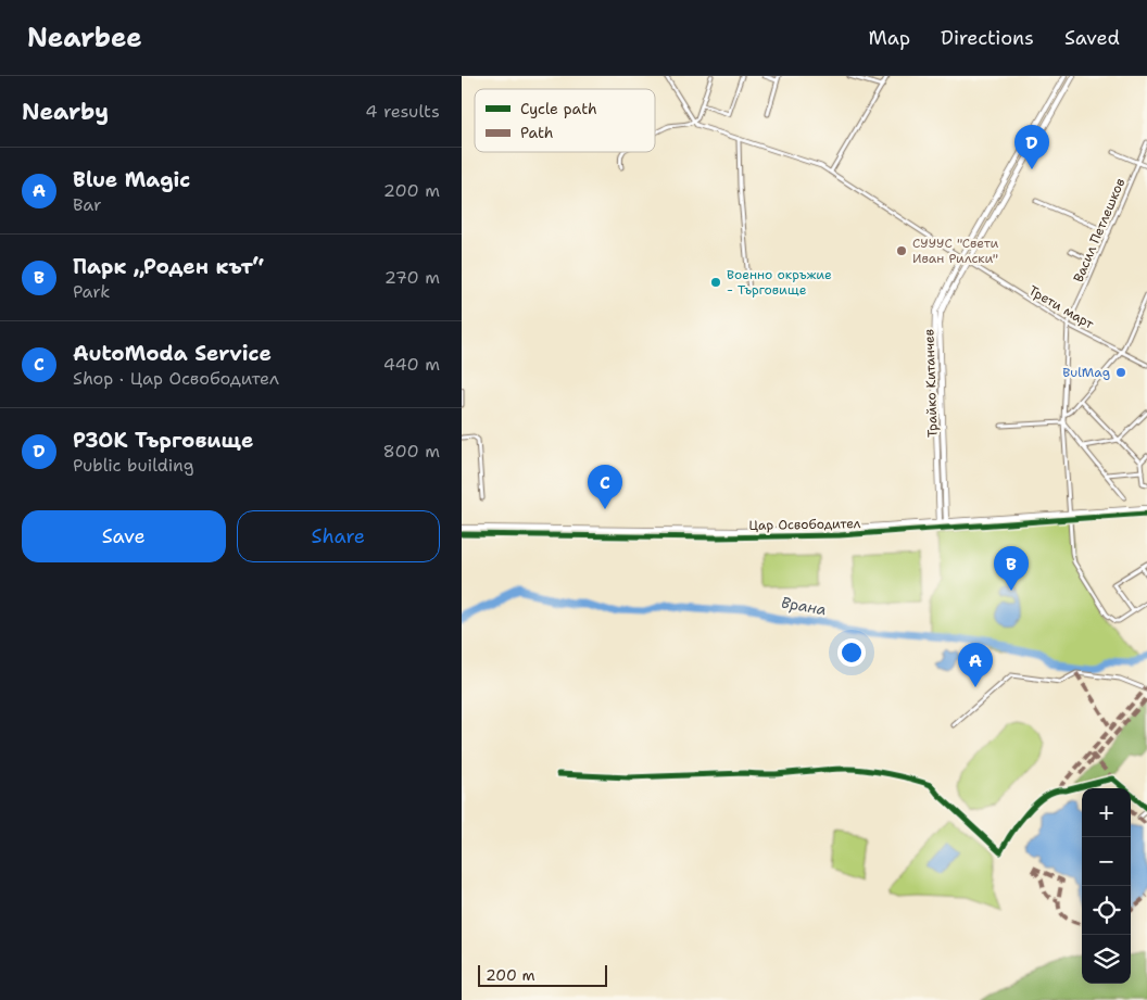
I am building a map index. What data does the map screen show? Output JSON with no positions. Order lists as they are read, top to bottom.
{
  "streets": {
    "street": [
      "Васил Петлешков",
      "Трети март",
      "Трайко Китанчев",
      "Цар Освободител"
    ]
  },
  "crossings": [
    ["Васил Петлешков", "Трети март"],
    ["Трети март", "Трайко Китанчев"],
    ["Трайко Китанчев", "Цар Освободител"]
  ],
  "water": ["Врана"],
  "places": ["СУУУС \"Свети Иван Рилски\"", "Военно окръжие - Търговище", "BulMag"],
  "legend": ["Cycle path", "Path"],
  "scale_bar": "200 m",
  "page": {
    "header": "Nearbee",
    "nav": ["Map", "Directions", "Saved"],
    "heading": ["Nearby", "4 results"],
    "pins": [
      "D",
      "C",
      "B",
      "A"
    ],
    "list": [
      {
        "mark": "A",
        "name": "Blue Magic",
        "note": "Bar",
        "value": "200 m"
      },
      {
        "mark": "B",
        "name": "Парк „Роден кът“",
        "note": "Park",
        "value": "270 m"
      },
      {
        "mark": "C",
        "name": "AutoModa Service",
        "note": "Shop · Цар Освободител",
        "value": "440 m"
      },
      {
        "mark": "D",
        "name": "РЗОК Търговище",
        "note": "Public building",
        "value": "800 m"
      }
    ],
    "buttons": ["Save", "Share"],
    "map_buttons": ["+", "−"],
    "scale": "200 m"
  }
}
